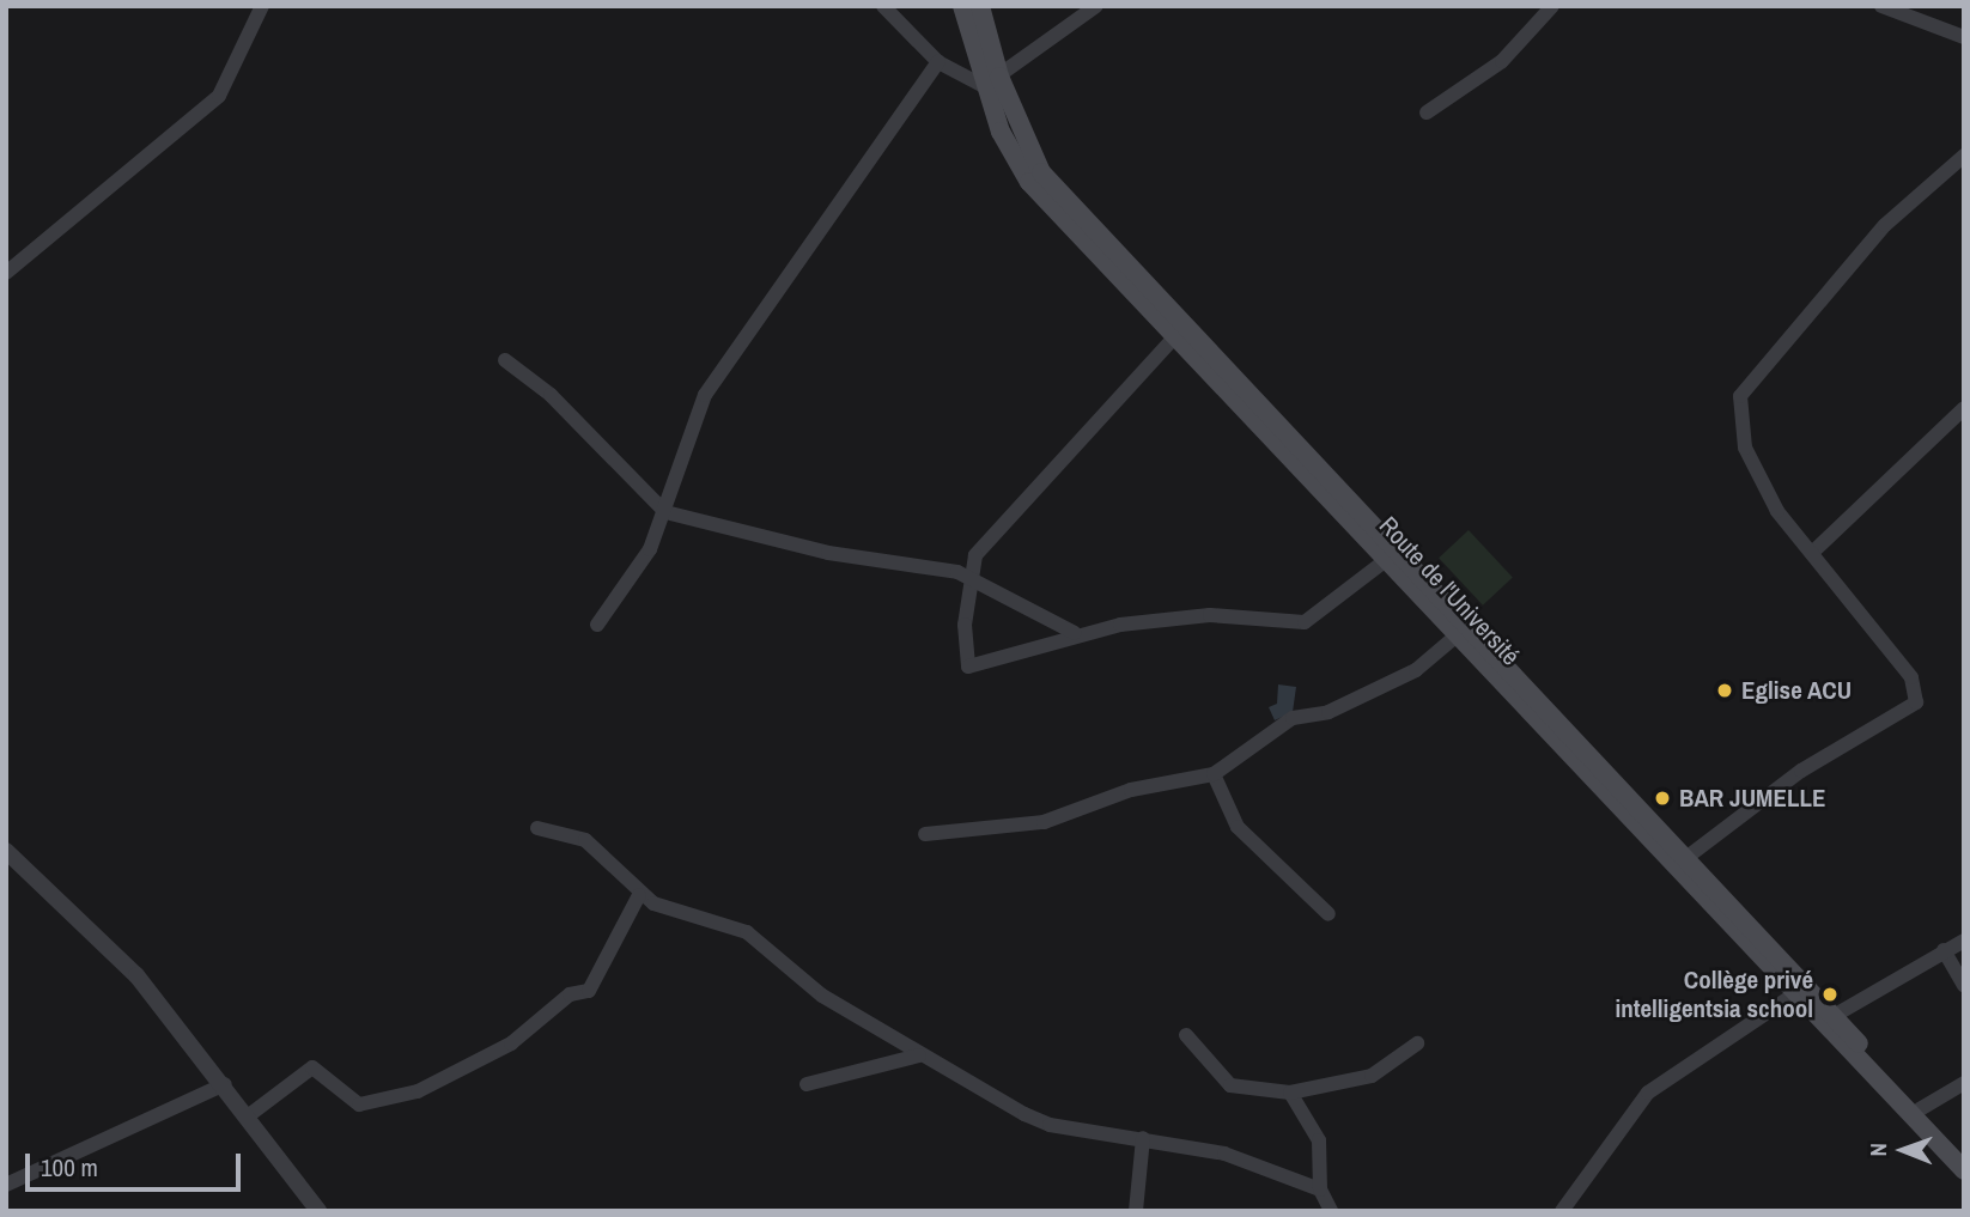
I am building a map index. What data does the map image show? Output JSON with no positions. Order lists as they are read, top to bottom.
{
  "streets": {
    "main road": ["Route de l'Université"]
  },
  "places": ["Eglise ACU", "BAR JUMELLE", "Collège privé intelligentsia school"],
  "scale_bar": "100 m",
  "north": "left"
}
